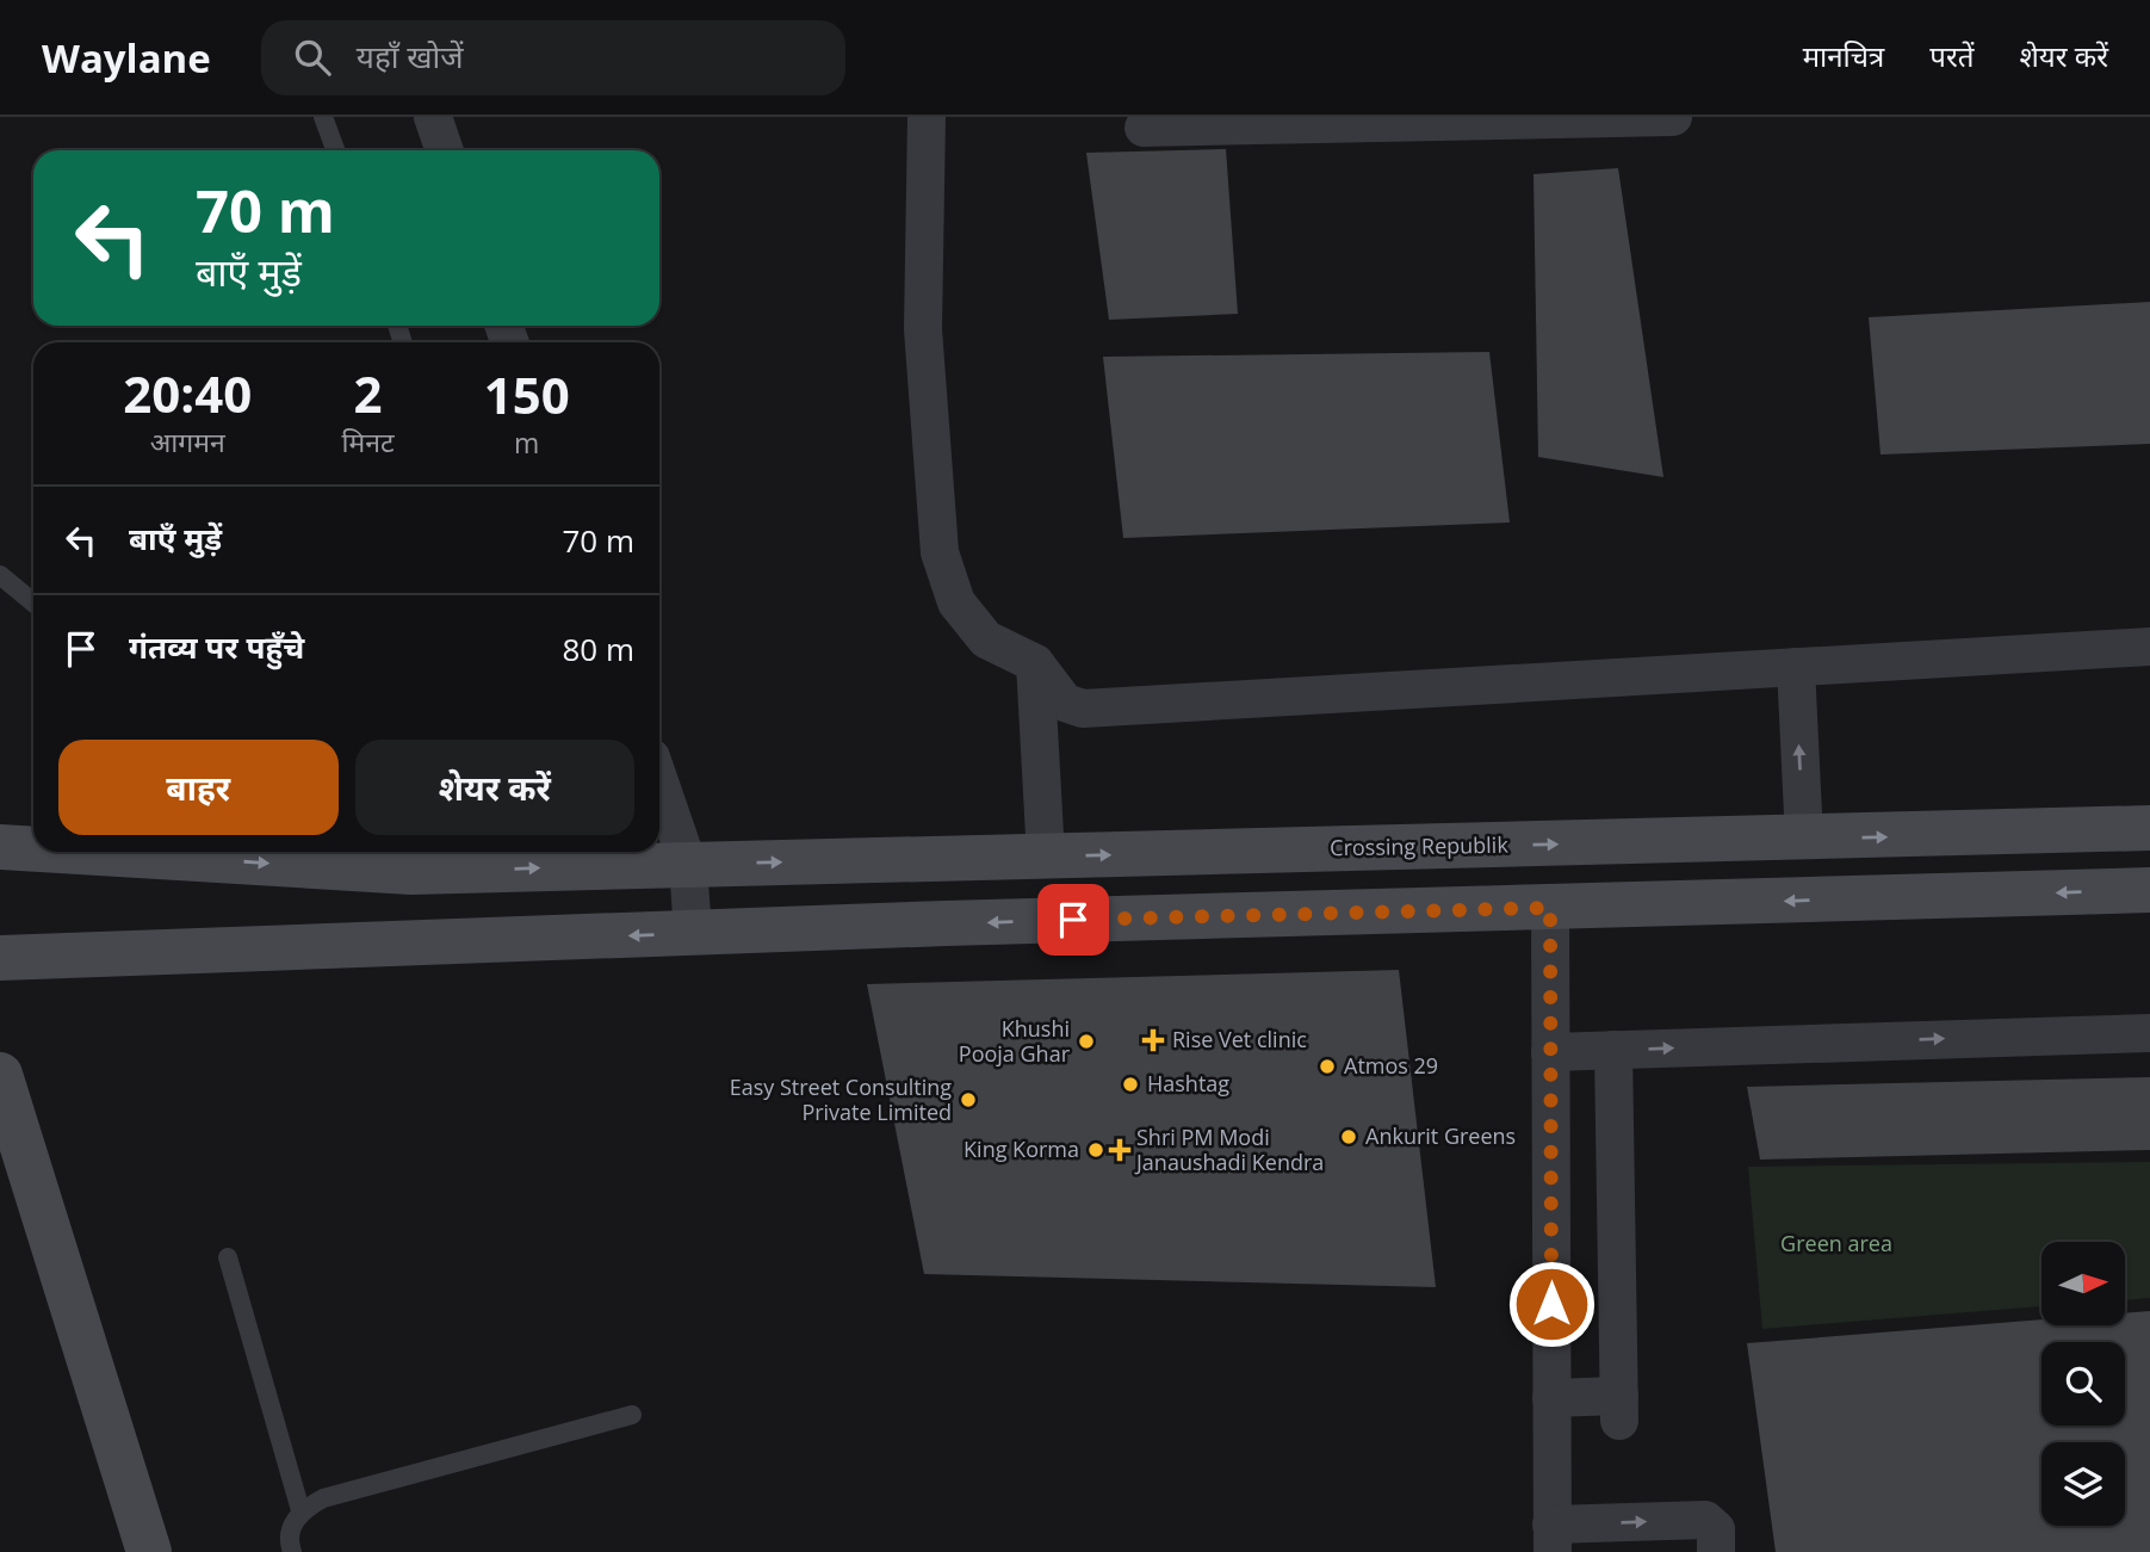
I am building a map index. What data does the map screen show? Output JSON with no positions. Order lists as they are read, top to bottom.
{
  "streets": {
    "street": ["Crossing Republik"]
  },
  "parks": ["Green area"],
  "places": {
    "health": ["Rise Vet clinic", "Shri PM Modi Janaushadi Kendra"],
    "other": [
      "Khushi Pooja Ghar",
      "Atmos 29",
      "Hashtag",
      "Easy Street Consulting Private Limited",
      "Ankurit Greens",
      "King Korma"
    ]
  },
  "north": "right",
  "page": {
    "header": "Waylane",
    "search": "यहाँ खोजें",
    "nav": ["मानचित्र", "परतें", "शेयर करें"],
    "turn": ["70 m", "बाएँ मुड़ें"],
    "eta": [
      "20:40",
      "आगमन",
      "2",
      "मिनट",
      "150",
      "m"
    ],
    "list": [
      {
        "name": "बाएँ मुड़ें",
        "value": "70 m"
      },
      {
        "name": "गंतव्य पर पहुँचे",
        "value": "80 m"
      }
    ],
    "buttons": ["बाहर", "शेयर करें"]
  }
}
